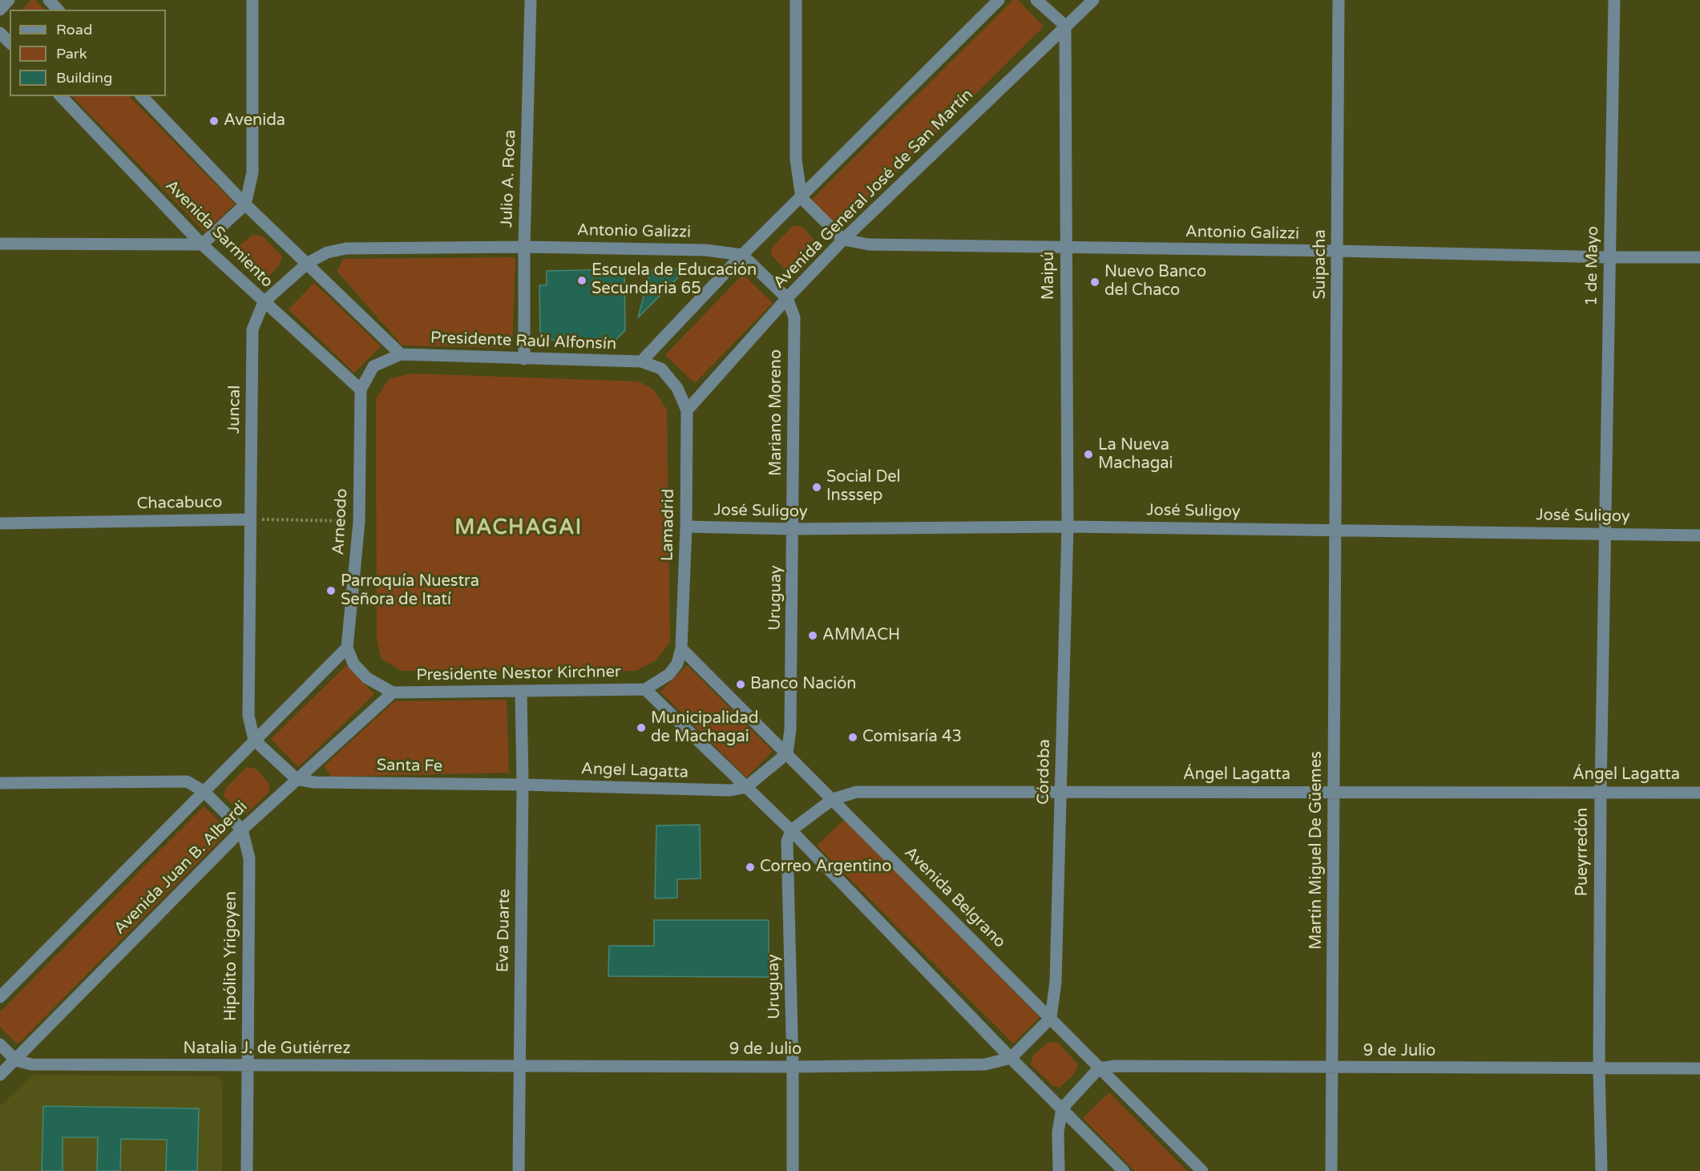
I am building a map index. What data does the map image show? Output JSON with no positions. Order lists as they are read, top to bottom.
{
  "streets": {
    "street": [
      "Julio A. Roca",
      "Avenida General José de San Martín",
      "Antonio Galizzi",
      "Avenida Sarmiento",
      "Suipacha",
      "1 de Mayo",
      "Maipú",
      "Presidente Raúl Alfonsín",
      "Juncal",
      "Mariano Moreno",
      "Chacabuco",
      "José Suligoy",
      "Arneodo",
      "Lamadrid",
      "Uruguay",
      "Presidente Nestor Kirchner",
      "Santa Fe",
      "Angel Lagatta",
      "Córdoba",
      "Ángel Lagatta",
      "Martín Miguel De Güemes",
      "Pueyrredón",
      "Avenida Juan B. Alberdi",
      "Avenida Belgrano",
      "Eva Duarte",
      "Hipólito Yrigoyen",
      "Natalia J. de Gutiérrez",
      "9 de Julio"
    ]
  },
  "crossings": [
    ["Julio A. Roca", "Antonio Galizzi"],
    ["Julio A. Roca", "Presidente Raúl Alfonsín"],
    ["Avenida General José de San Martín", "Antonio Galizzi"],
    ["Avenida General José de San Martín", "Maipú"],
    ["Avenida General José de San Martín", "Mariano Moreno"],
    ["Avenida General José de San Martín", "Lamadrid"],
    ["Antonio Galizzi", "Avenida Sarmiento"],
    ["Antonio Galizzi", "Suipacha"],
    ["Antonio Galizzi", "1 de Mayo"],
    ["Antonio Galizzi", "Maipú"],
    ["Antonio Galizzi", "Juncal"],
    ["Avenida Sarmiento", "Presidente Raúl Alfonsín"],
    ["Avenida Sarmiento", "Juncal"],
    ["Avenida Sarmiento", "Arneodo"],
    ["Suipacha", "José Suligoy"],
    ["Suipacha", "Martín Miguel De Güemes"],
    ["1 de Mayo", "José Suligoy"],
    ["1 de Mayo", "Pueyrredón"],
    ["Maipú", "José Suligoy"],
    ["Maipú", "Córdoba"],
    ["Presidente Raúl Alfonsín", "Arneodo"],
    ["Presidente Raúl Alfonsín", "Lamadrid"],
    ["Juncal", "Chacabuco"],
    ["Mariano Moreno", "José Suligoy"],
    ["Mariano Moreno", "Uruguay"],
    ["José Suligoy", "Lamadrid"],
    ["José Suligoy", "Uruguay"],
    ["José Suligoy", "Córdoba"],
    ["José Suligoy", "Martín Miguel De Güemes"],
    ["José Suligoy", "Pueyrredón"],
    ["Lamadrid", "Presidente Nestor Kirchner"],
    ["Lamadrid", "Avenida Belgrano"],
    ["Uruguay", "Avenida Belgrano"],
    ["Uruguay", "9 de Julio"],
    ["Presidente Nestor Kirchner", "Avenida Juan B. Alberdi"],
    ["Presidente Nestor Kirchner", "Eva Duarte"],
    ["Santa Fe", "Angel Lagatta"],
    ["Santa Fe", "Avenida Juan B. Alberdi"],
    ["Santa Fe", "Eva Duarte"],
    ["Angel Lagatta", "Eva Duarte"],
    ["Córdoba", "Ángel Lagatta"],
    ["Córdoba", "Avenida Belgrano"],
    ["Ángel Lagatta", "Martín Miguel De Güemes"],
    ["Ángel Lagatta", "Pueyrredón"],
    ["Ángel Lagatta", "Avenida Belgrano"],
    ["Martín Miguel De Güemes", "9 de Julio"],
    ["Pueyrredón", "9 de Julio"],
    ["Avenida Juan B. Alberdi", "Hipólito Yrigoyen"],
    ["Avenida Juan B. Alberdi", "Natalia J. de Gutiérrez"],
    ["Avenida Belgrano", "9 de Julio"],
    ["Eva Duarte", "Natalia J. de Gutiérrez"],
    ["Eva Duarte", "9 de Julio"],
    ["Hipólito Yrigoyen", "Natalia J. de Gutiérrez"],
    ["Natalia J. de Gutiérrez", "9 de Julio"]
  ],
  "districts": ["MACHAGAI"],
  "places": [
    "Avenida",
    "Escuela de Educación Secundaria 65",
    "Nuevo Banco del Chaco",
    "La Nueva Machagai",
    "Social Del Insssep",
    "Parroquía Nuestra Señora de Itatí",
    "AMMACH",
    "Banco Nación",
    "Municipalidad de Machagai",
    "Comisaría 43",
    "Correo Argentino"
  ],
  "legend": ["Road", "Park", "Building"]
}
